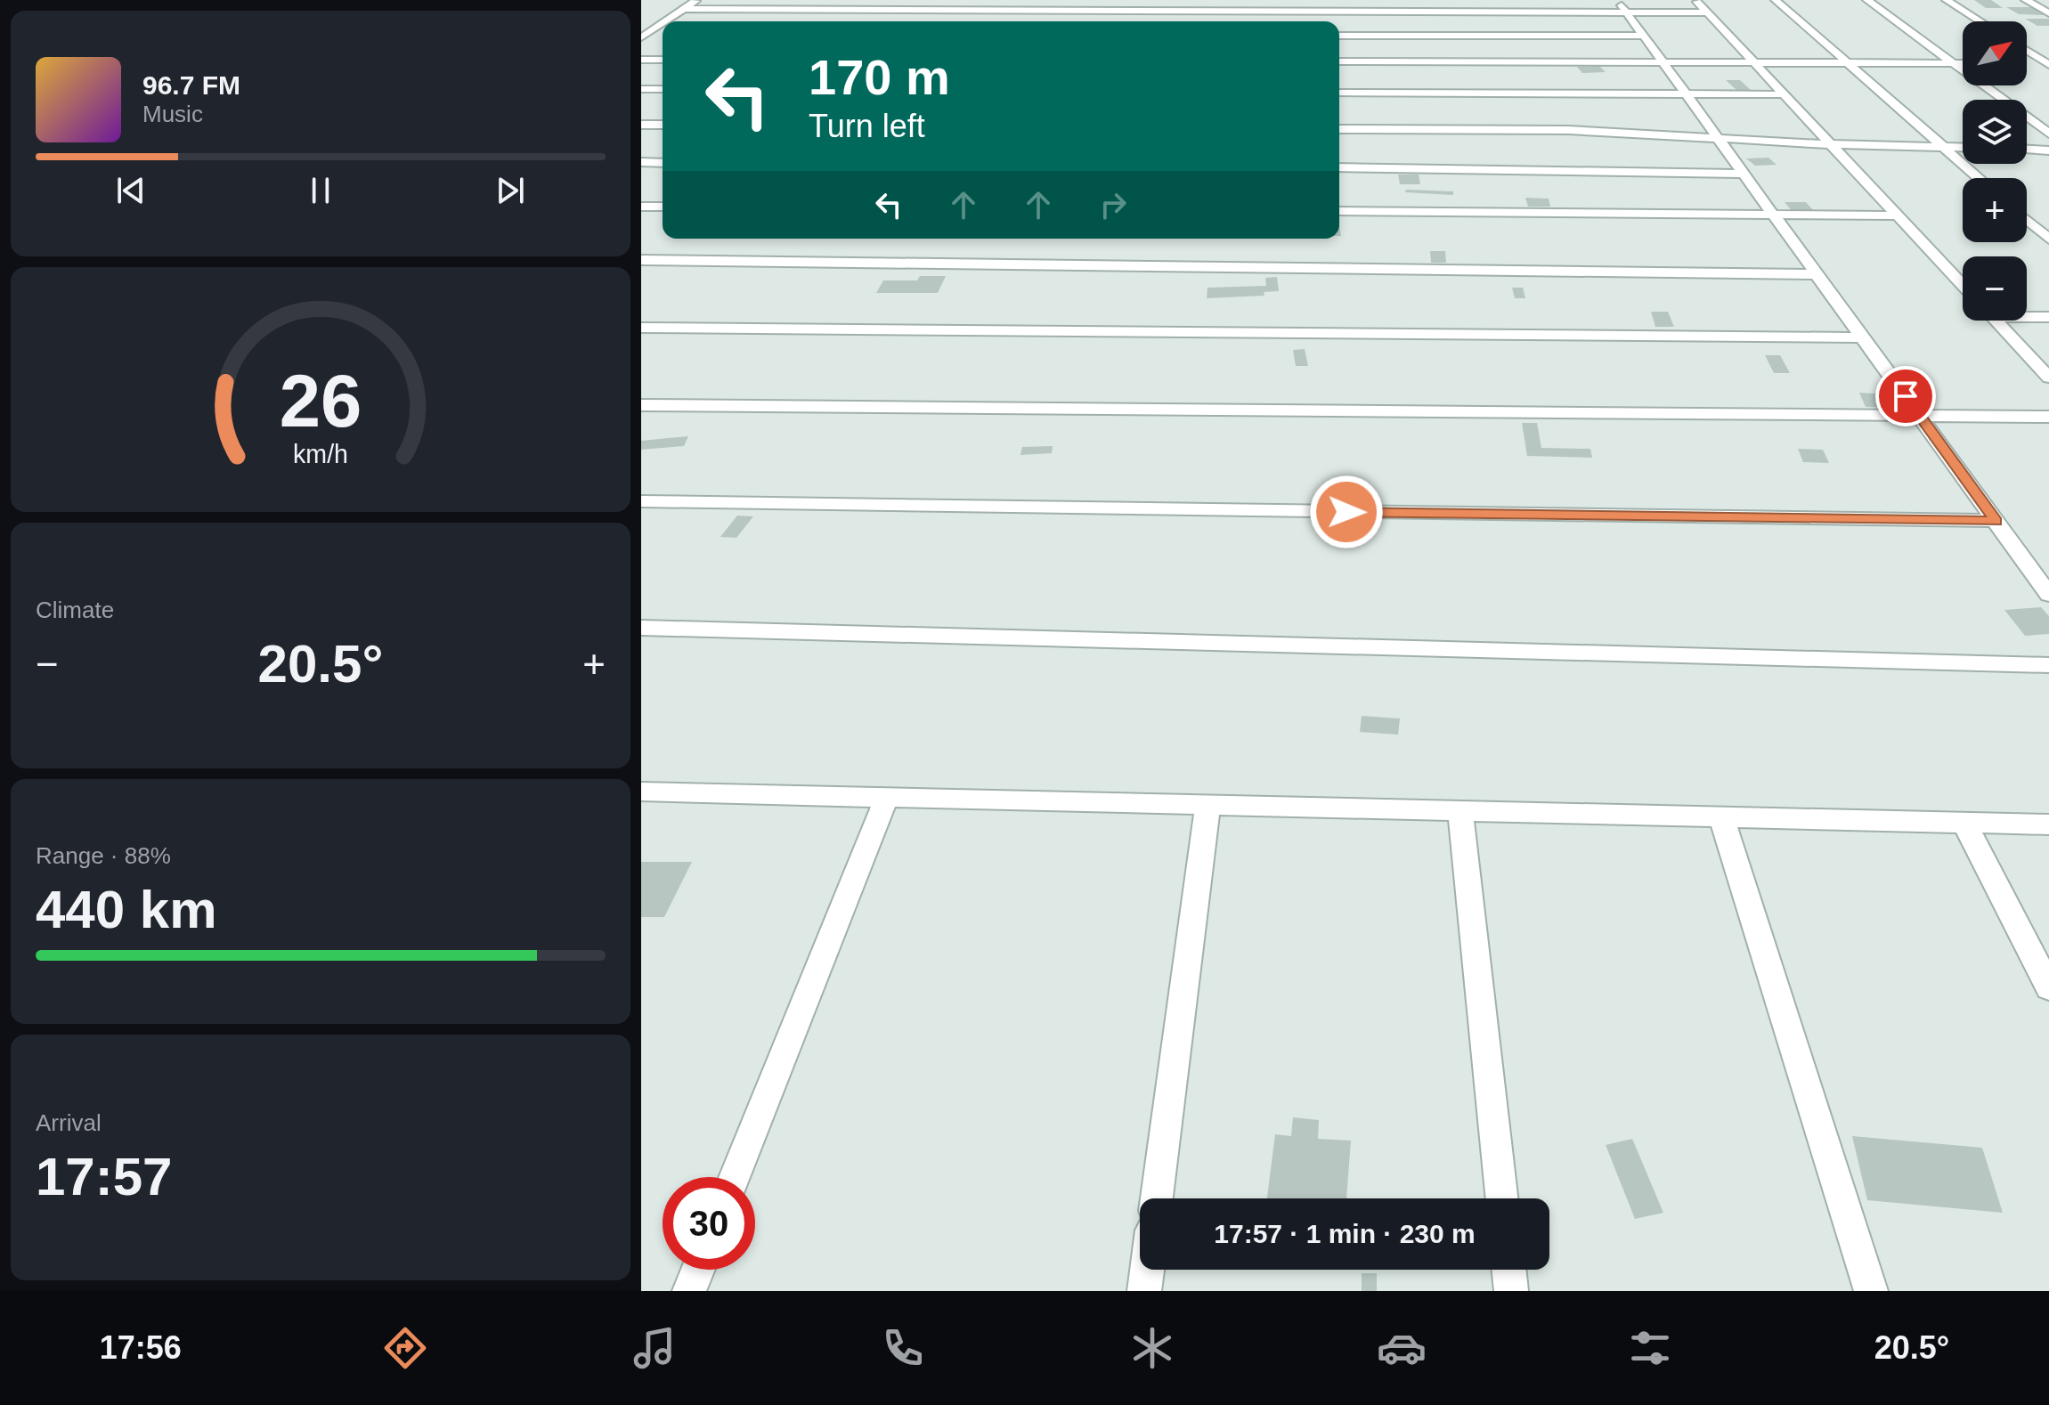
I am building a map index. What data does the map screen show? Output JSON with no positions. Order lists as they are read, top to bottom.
{
  "north": "top right",
  "page": {
    "map_buttons": ["+", "−"],
    "turn": ["170 m", "Turn left"],
    "song": ["96.7 FM", "Music"],
    "tile": [
      "Climate",
      ["Range · 88%", "440 km"],
      ["Arrival", "17:57"]
    ],
    "heat": ["−", "20.5°", "+"],
    "limit": "30",
    "trip": "17:57 · 1 min · 230 m",
    "tabs": ["17:56", "20.5°"],
    "gauge": ["26", "km/h"]
  }
}
